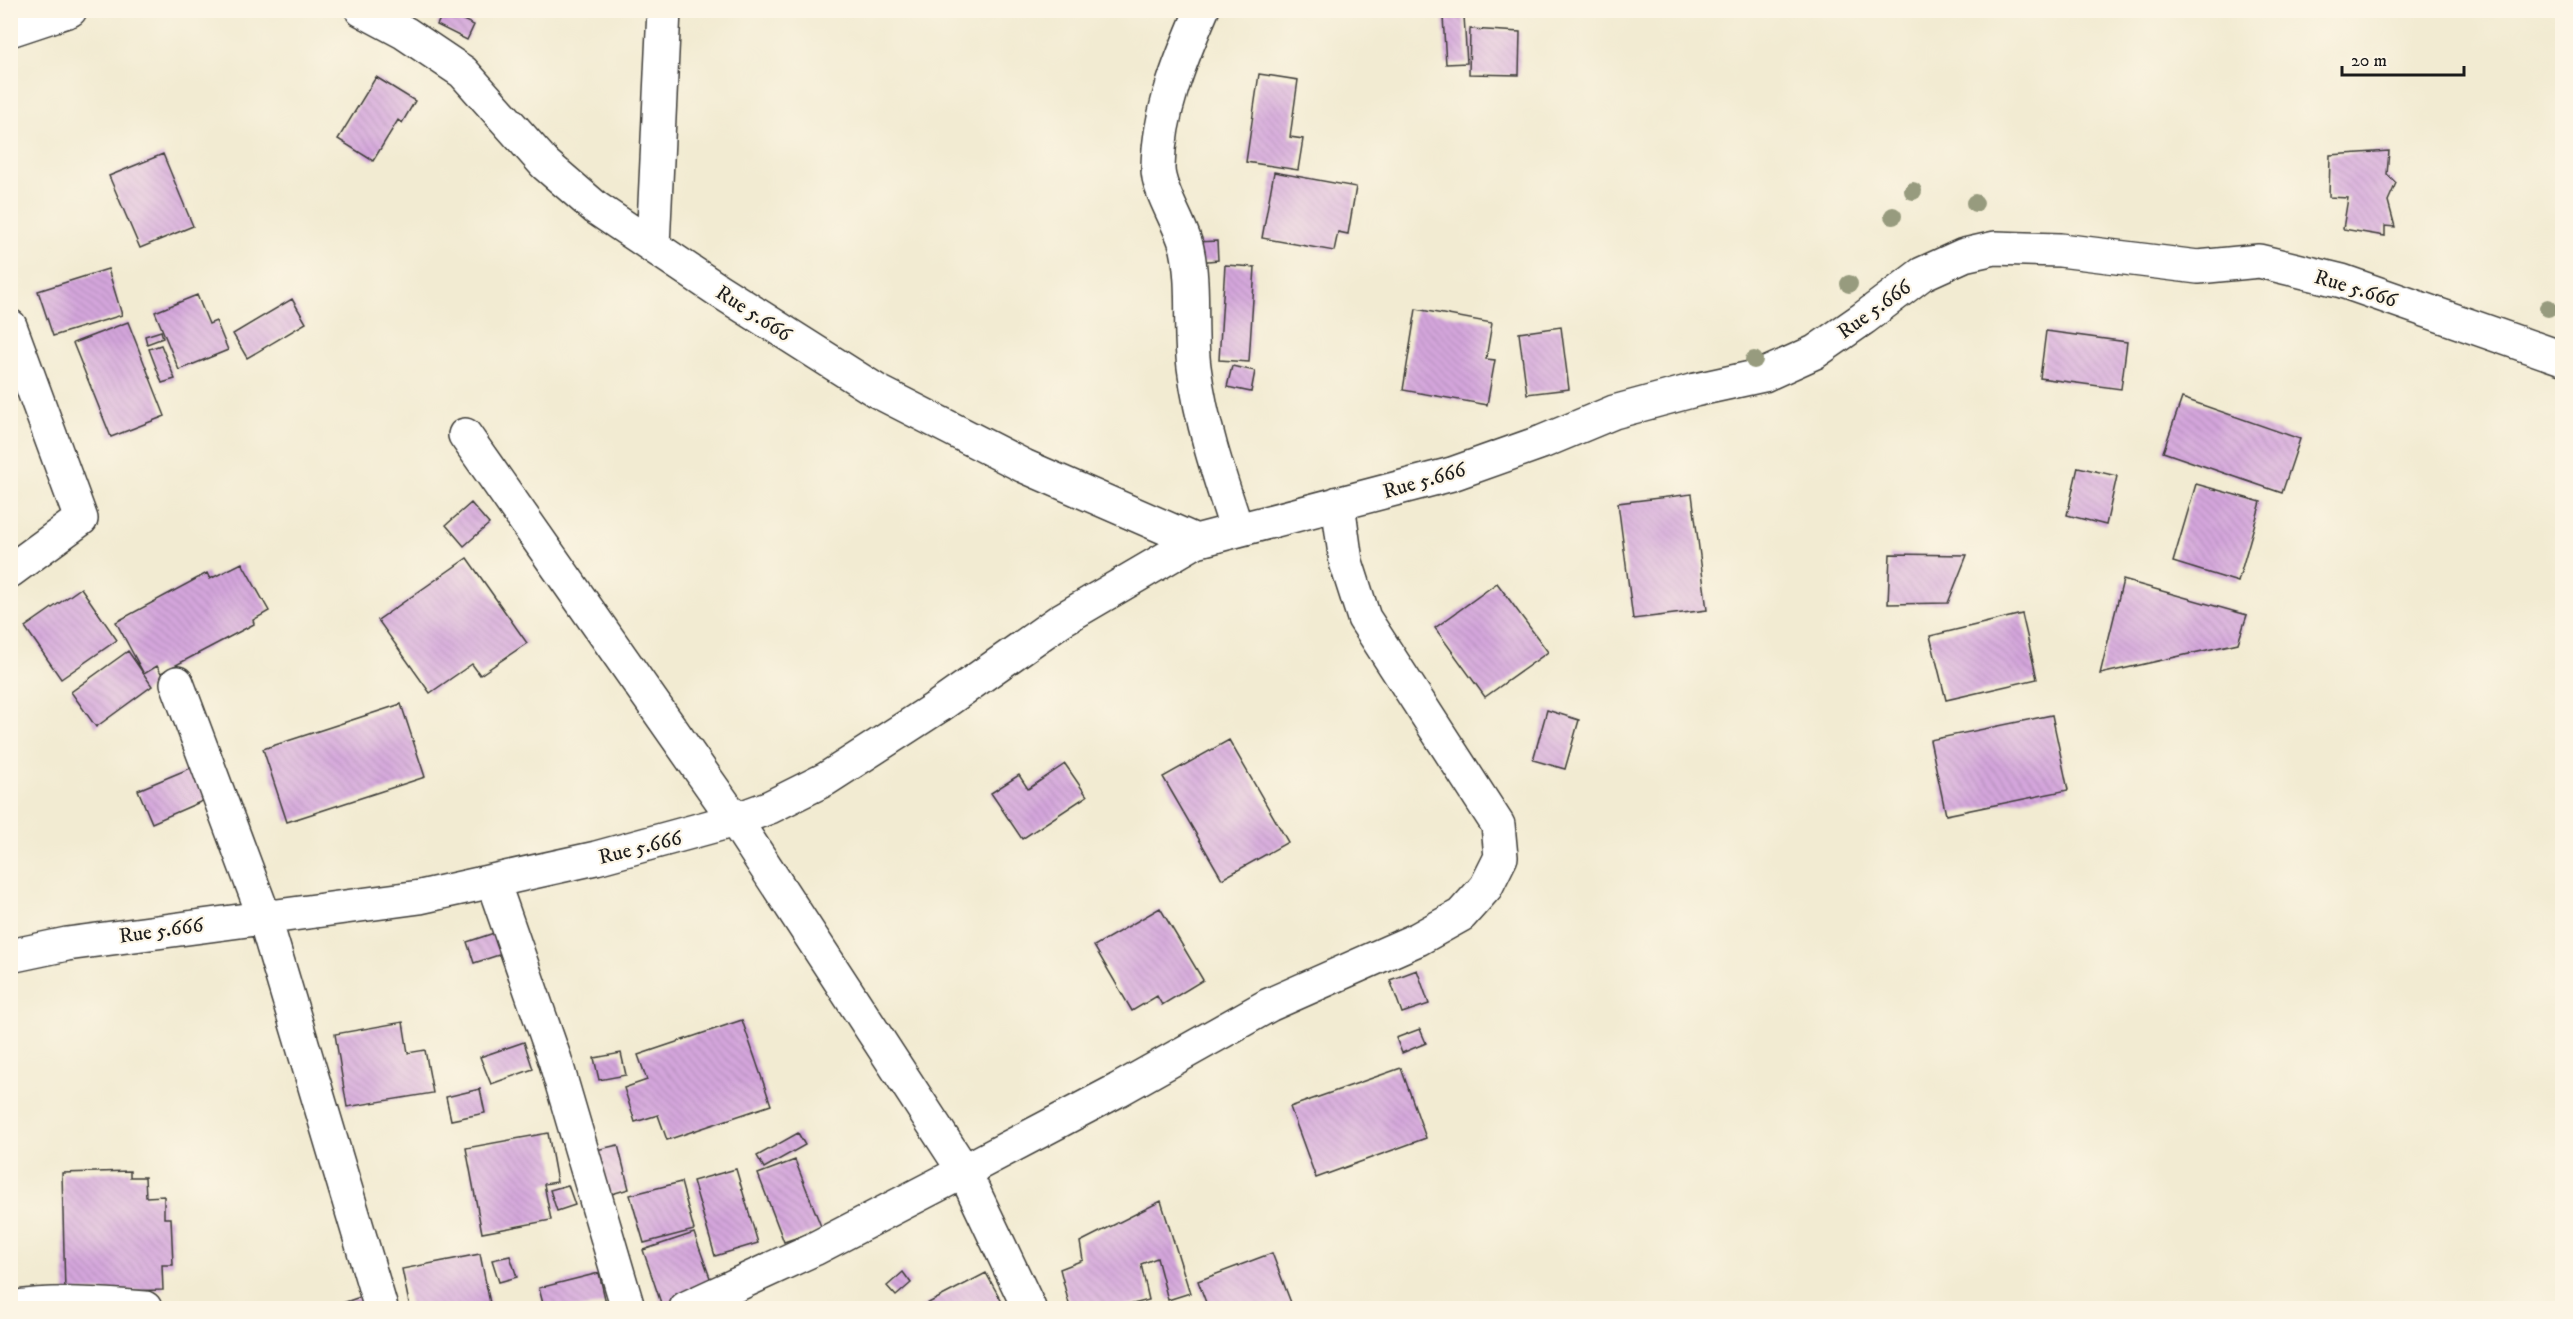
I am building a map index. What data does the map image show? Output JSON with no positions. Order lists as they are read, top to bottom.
{
  "streets": {
    "street": ["Rue 5.666"]
  },
  "scale_bar": "20 m"
}
